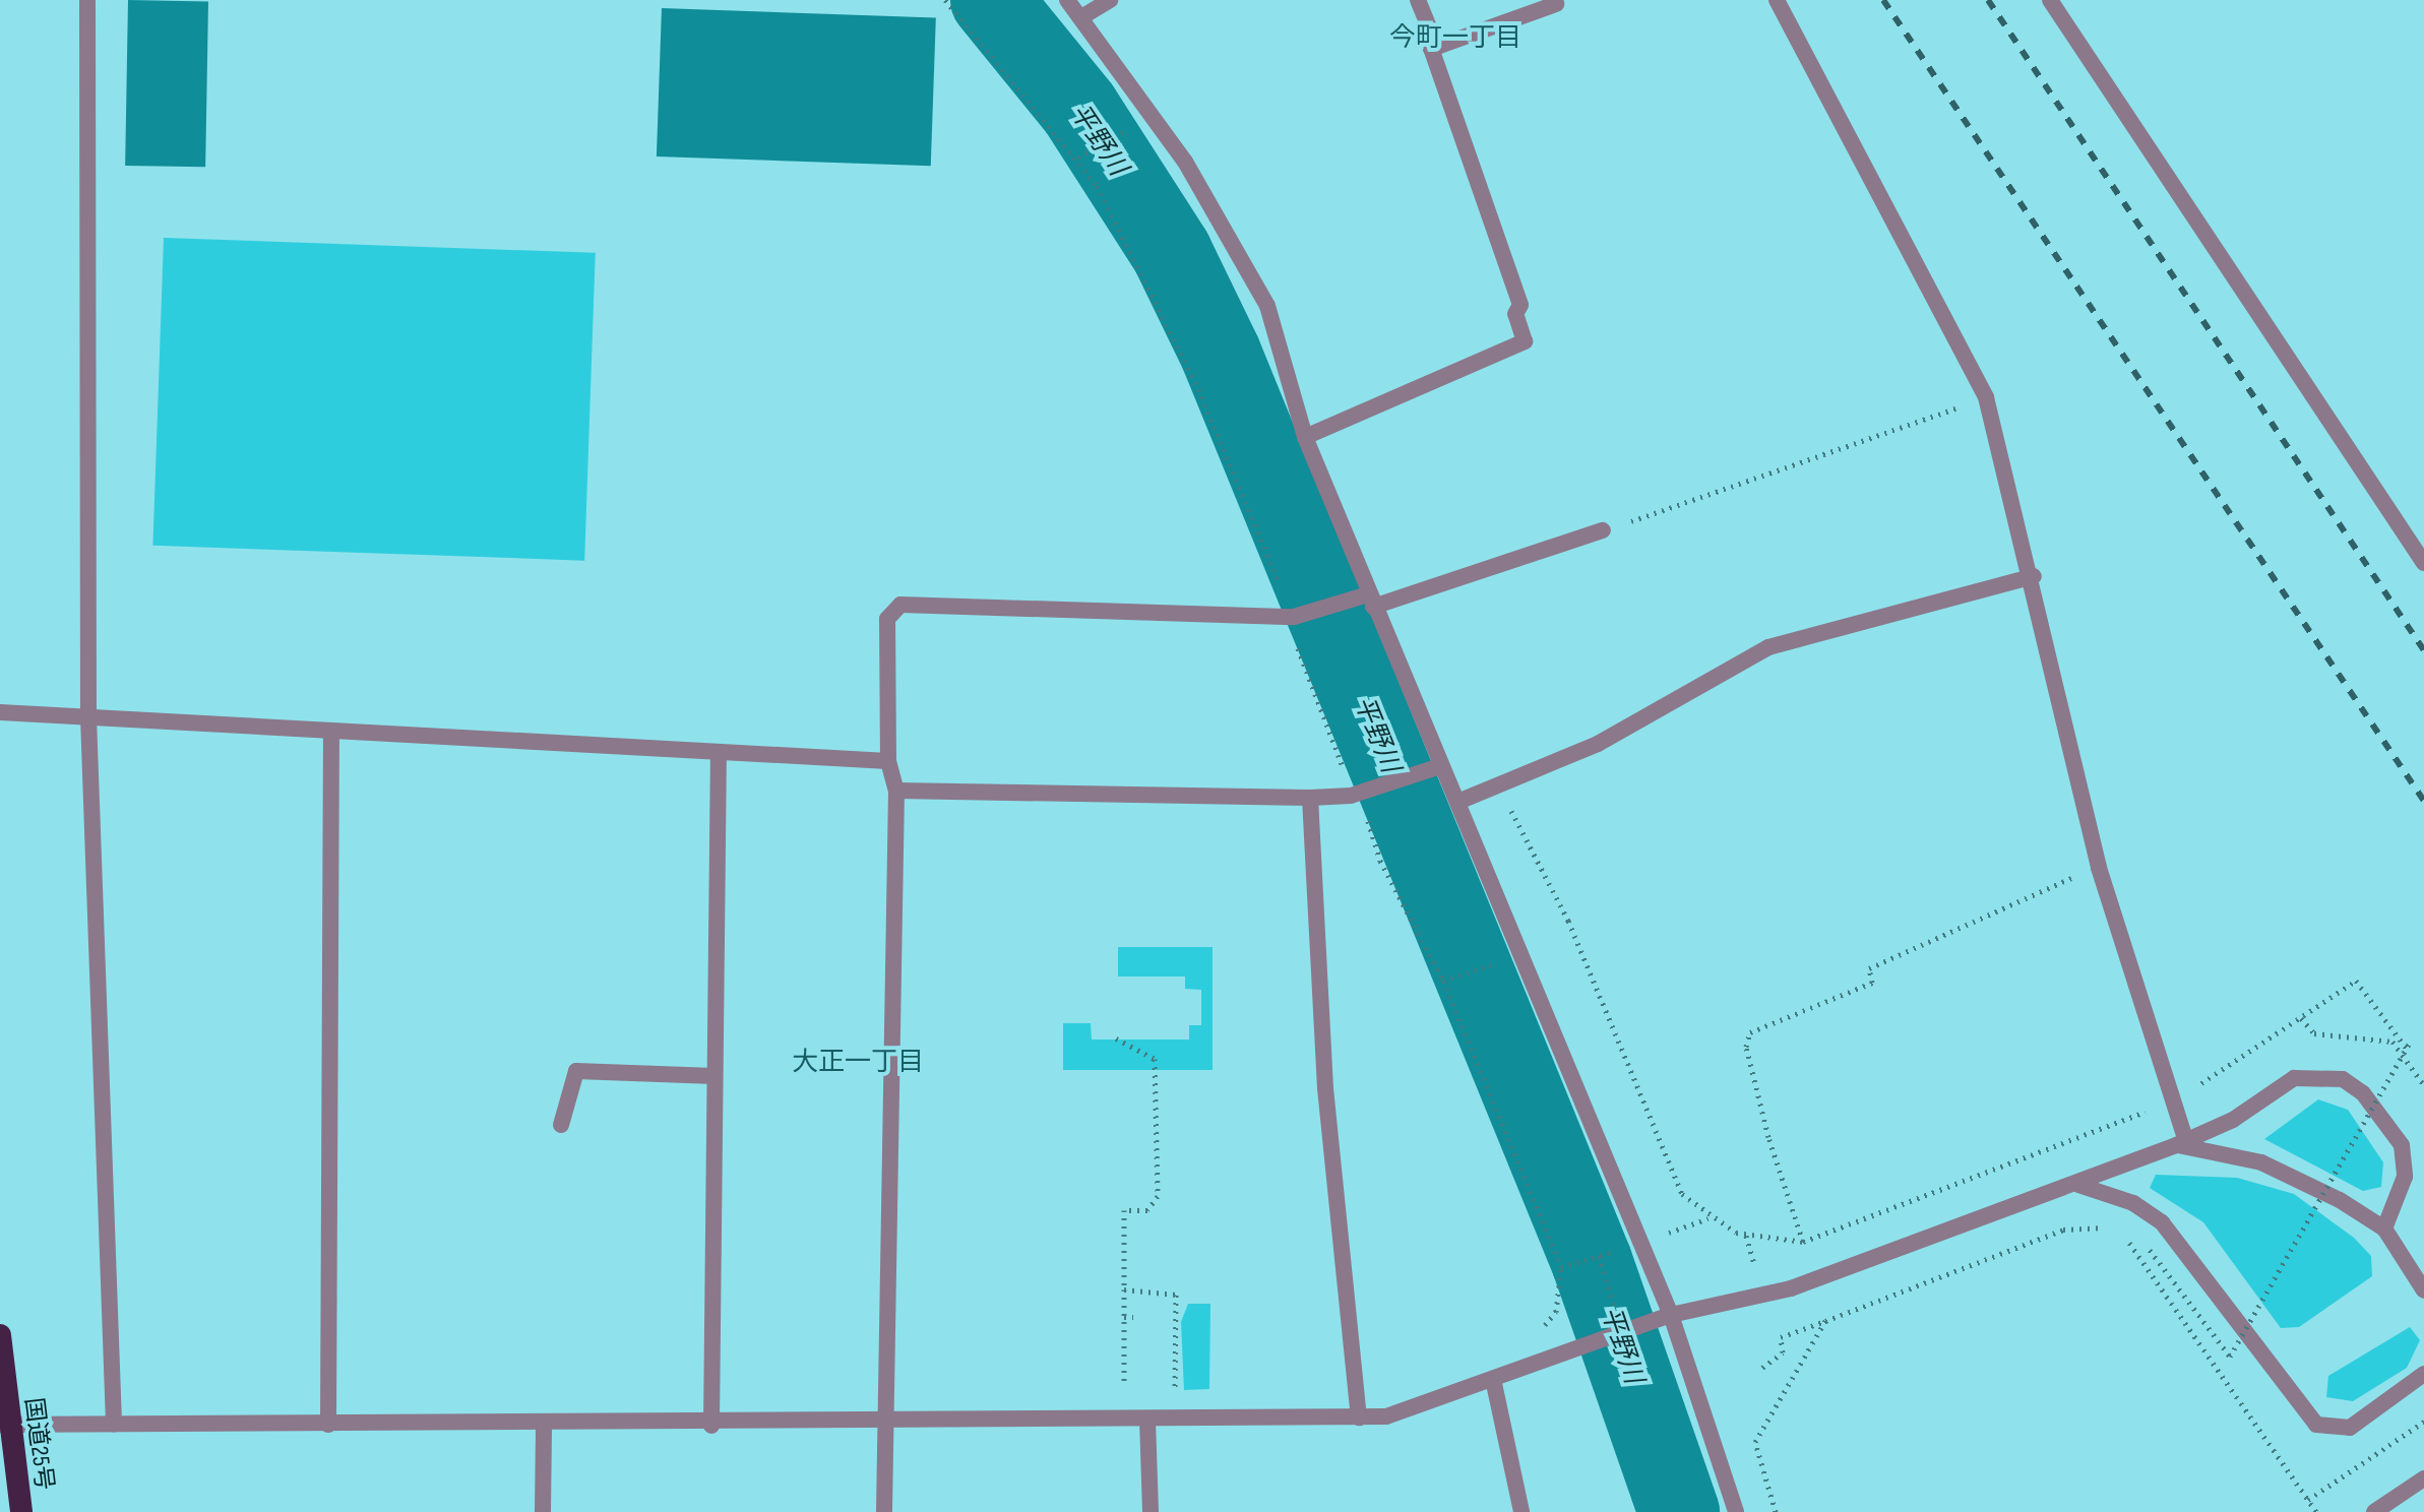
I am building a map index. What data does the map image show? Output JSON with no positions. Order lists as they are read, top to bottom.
{
  "streets": {
    "highway": ["国道25号"]
  },
  "districts": ["今町一丁目", "大正一丁目"],
  "water": ["平野川"]
}
